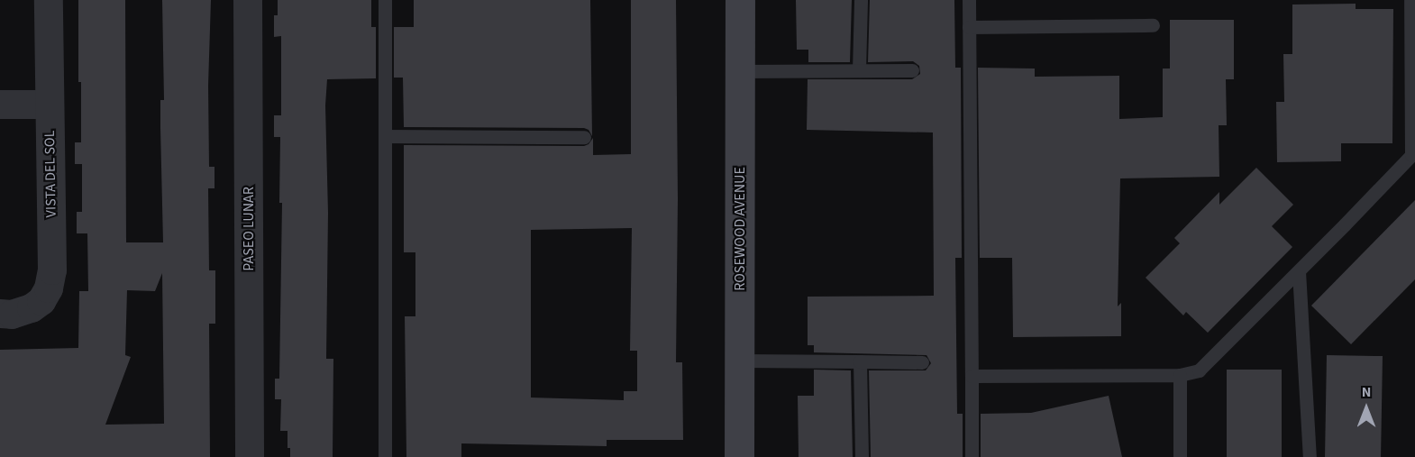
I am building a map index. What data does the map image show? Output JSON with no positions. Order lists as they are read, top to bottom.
{
  "streets": {
    "main road": ["ROSEWOOD AVENUE"],
    "street": ["VISTA DEL SOL", "PASEO LUNAR"]
  },
  "north": "top"
}
